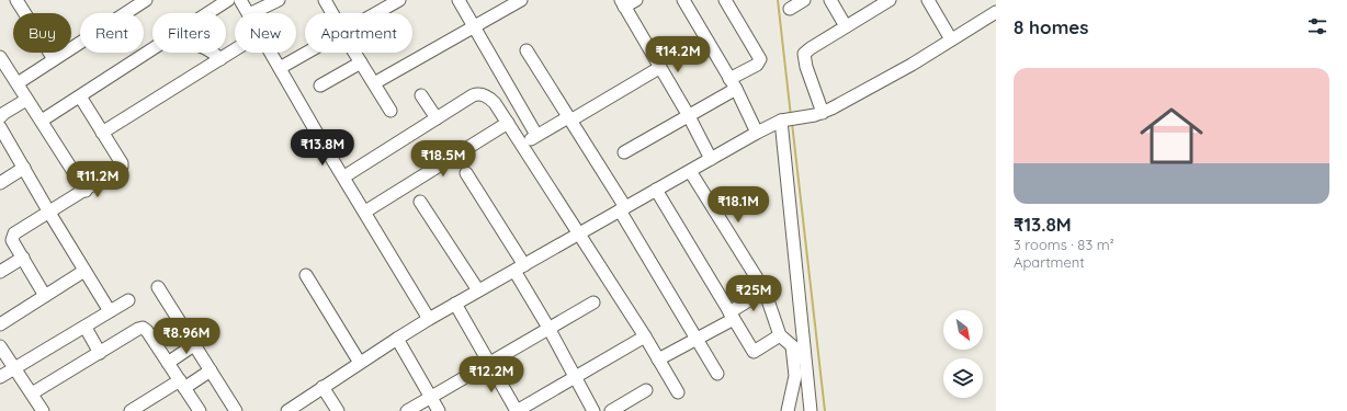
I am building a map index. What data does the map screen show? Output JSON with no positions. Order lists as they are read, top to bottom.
{
  "north": "bottom right",
  "page": {
    "heading": "8 homes",
    "chip": [
      "Buy",
      "Rent",
      "Filters",
      "New",
      "Apartment"
    ],
    "price": [
      "₹14.2M",
      "₹13.8M",
      "₹18.5M",
      "₹11.2M",
      "₹18.1M",
      "₹25M",
      "₹8.96M",
      "₹12.2M"
    ],
    "list": [
      {
        "name": "₹13.8M",
        "note": "3 rooms · 83 m² · Apartment"
      }
    ]
  }
}
